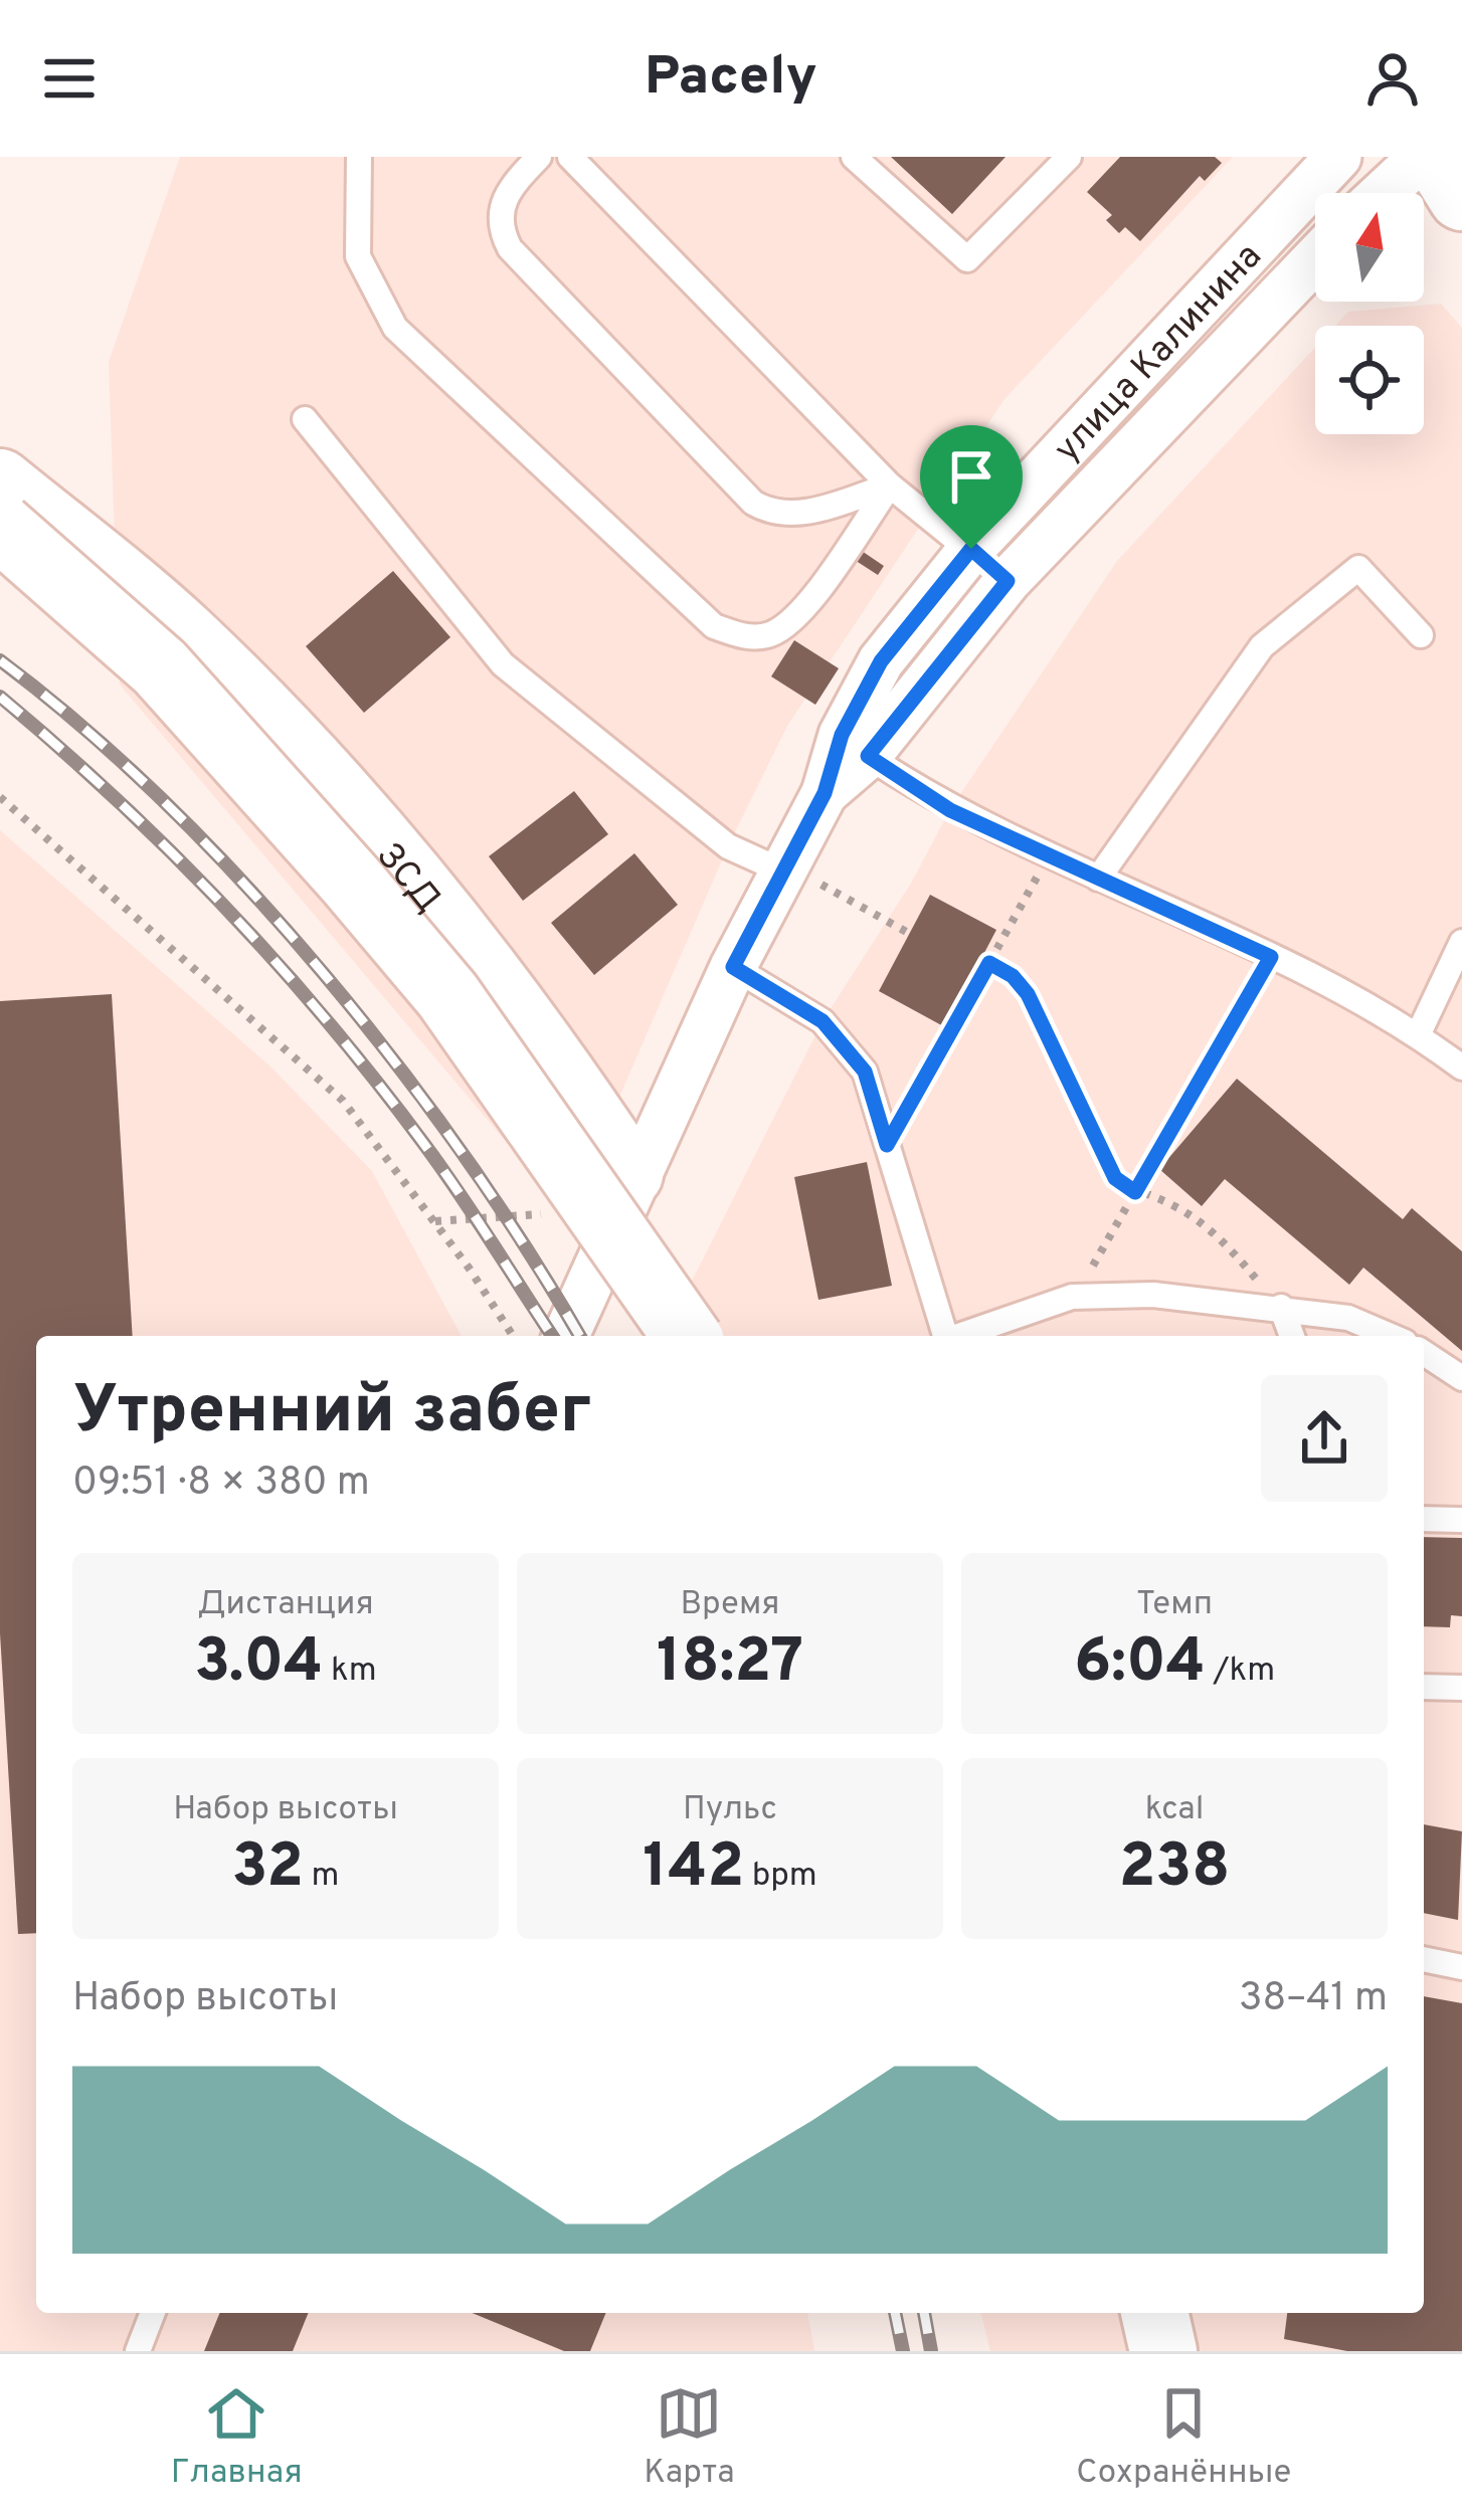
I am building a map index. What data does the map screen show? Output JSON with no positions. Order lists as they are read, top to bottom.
{
  "streets": {
    "main road": ["ЗСД"],
    "street": ["улица Калинина"]
  },
  "north": "top",
  "page": {
    "header": "Pacely",
    "heading": ["Утренний забег", "09:51 · 8 × 380 m"],
    "stats": [
      ["Дистанция", "3.04 km"],
      ["Время", "18:27"],
      ["Темп", "6:04 /km"],
      ["Набор высоты", "32 m"],
      ["Пульс", "142 bpm"],
      ["kcal", "238"]
    ],
    "chart": ["Набор высоты", "38–41 m"],
    "tabs": ["Главная", "Карта", "Сохранённые"]
  }
}
